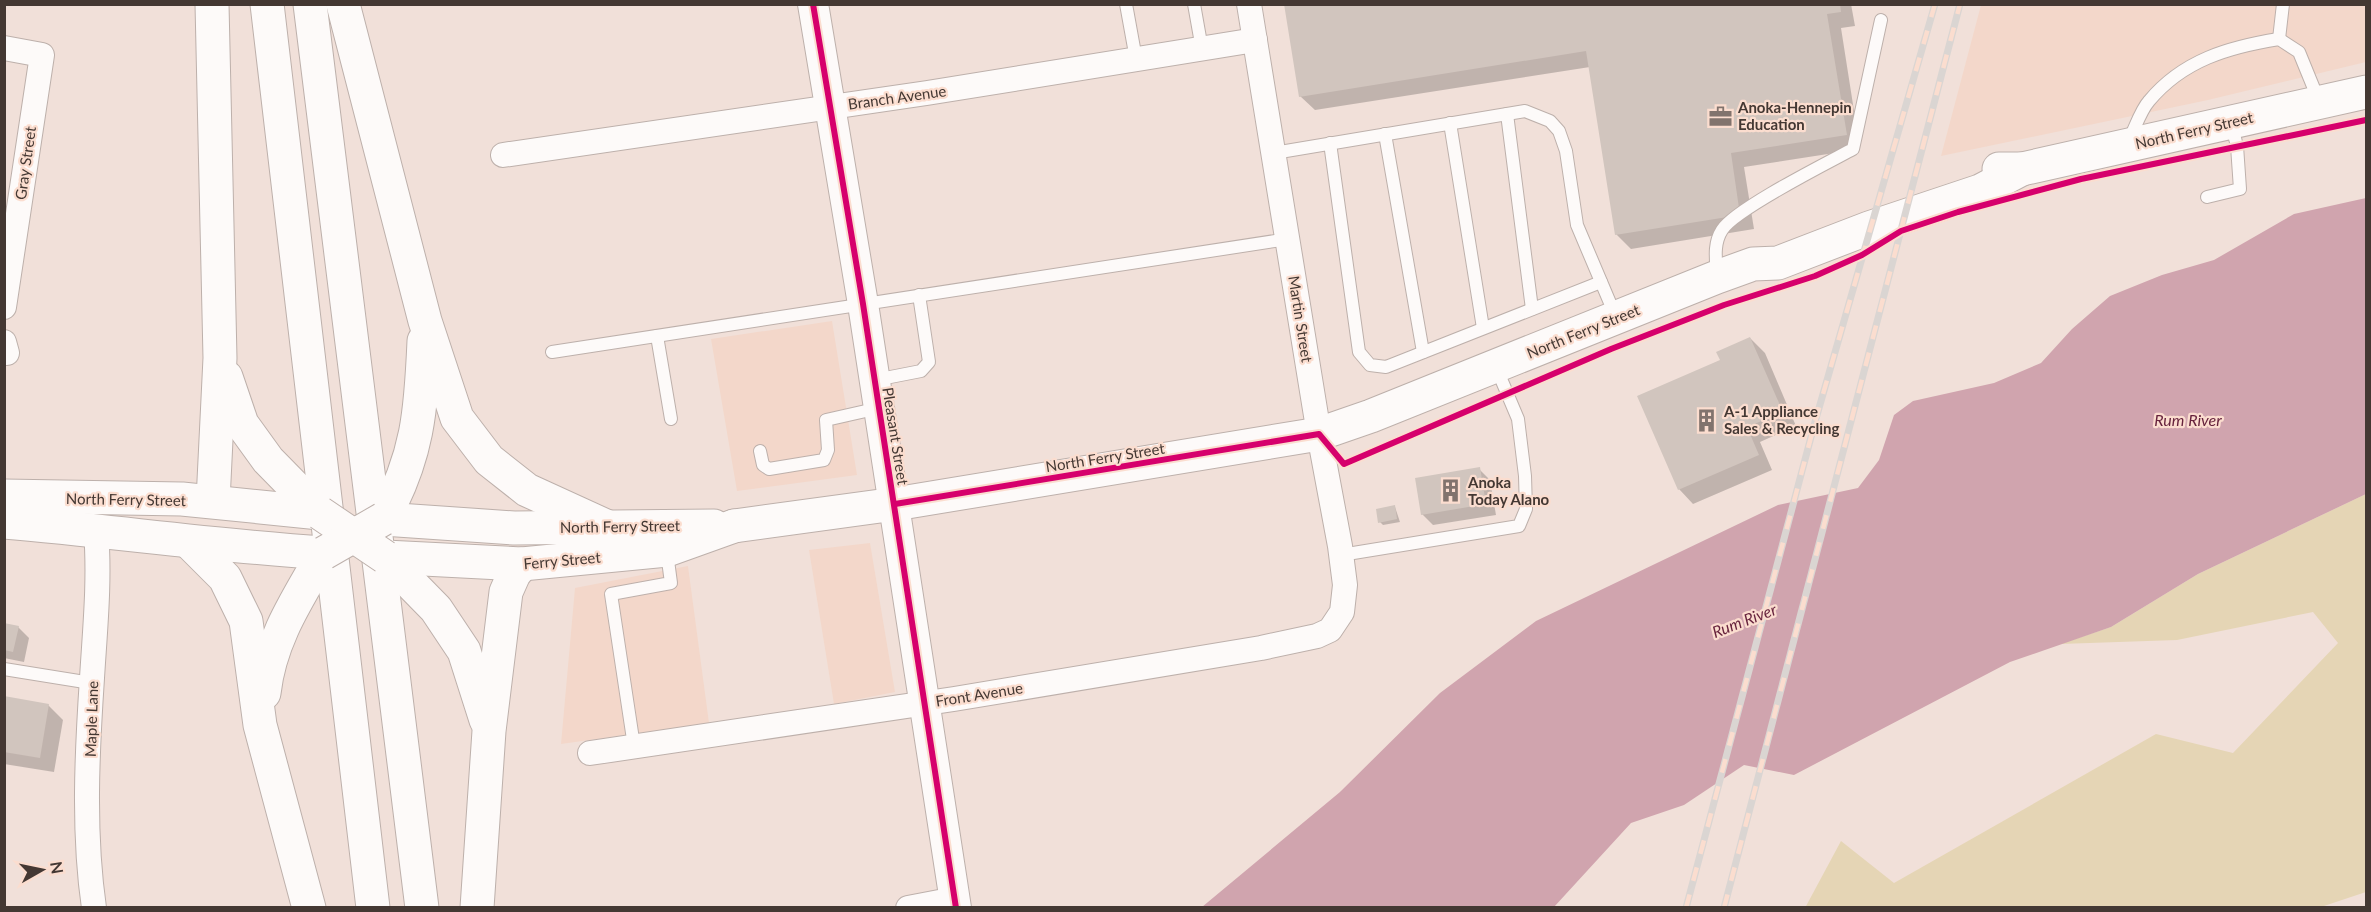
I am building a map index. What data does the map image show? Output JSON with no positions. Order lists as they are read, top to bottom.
{
  "streets": {
    "main road": ["North Ferry Street", "Ferry Street"],
    "street": [
      "Branch Avenue",
      "Gray Street",
      "Martin Street",
      "Pleasant Street",
      "Front Avenue",
      "Maple Lane"
    ]
  },
  "crossings": [
    ["Branch Avenue", "Martin Street"],
    ["Branch Avenue", "Pleasant Street"],
    ["North Ferry Street", "Martin Street"],
    ["North Ferry Street", "Pleasant Street"],
    ["North Ferry Street", "Ferry Street"],
    ["North Ferry Street", "Maple Lane"],
    ["Martin Street", "Front Avenue"],
    ["Pleasant Street", "Front Avenue"]
  ],
  "water": ["Rum River"],
  "places": {
    "office": ["Anoka-Hennepin Education"],
    "building": ["A-1 Appliance Sales & Recycling", "Anoka Today Alano"]
  },
  "north": "right"
}
